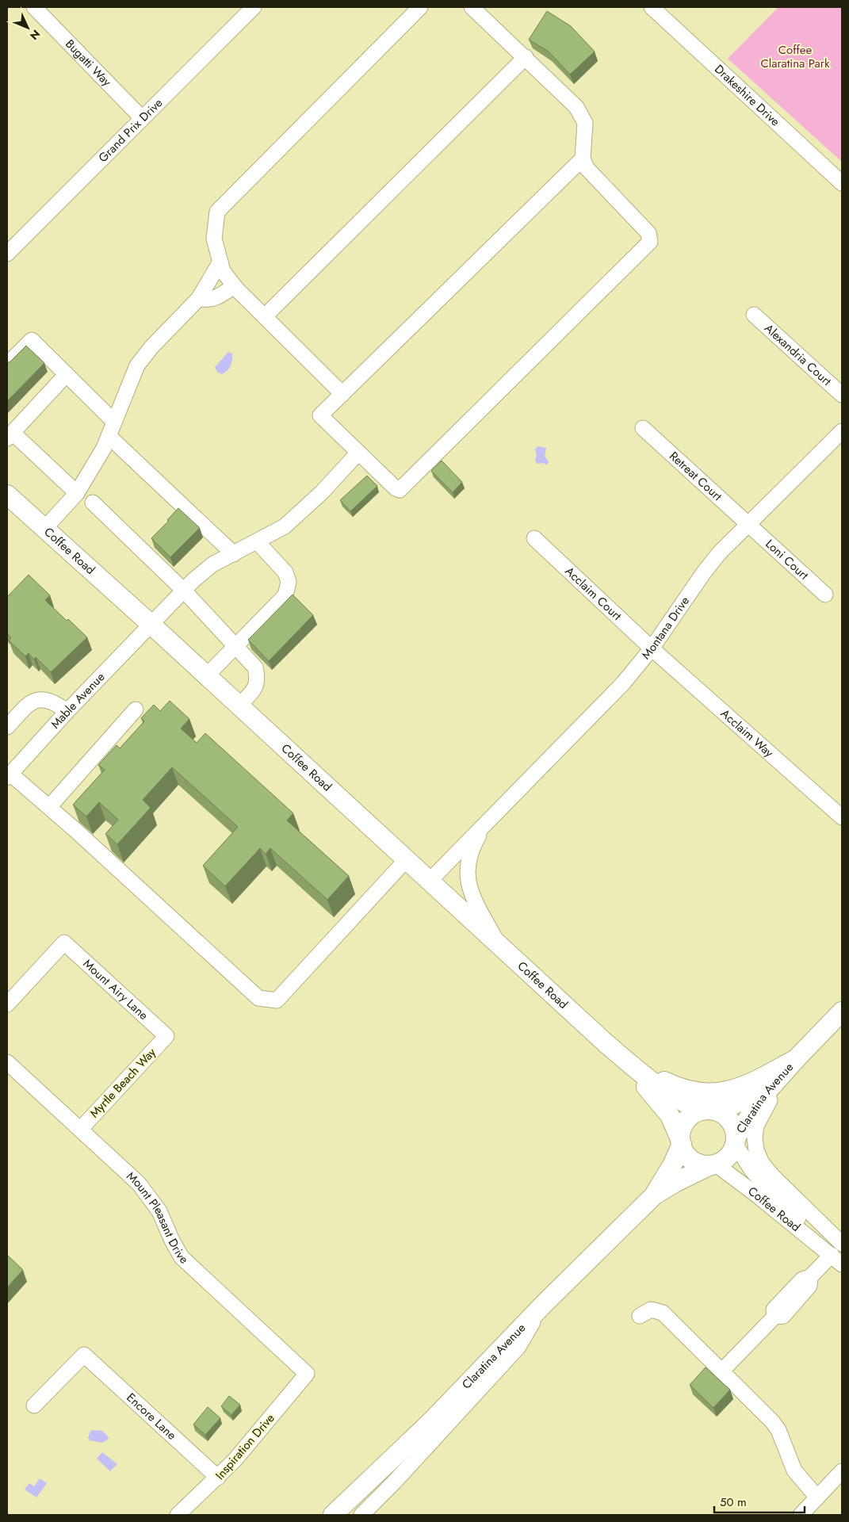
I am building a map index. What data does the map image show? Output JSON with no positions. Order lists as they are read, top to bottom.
{
  "streets": {
    "main road": ["Coffee Road", "Claratina Avenue"],
    "street": [
      "Bugatti Way",
      "Drakeshire Drive",
      "Grand Prix Drive",
      "Alexandria Court",
      "Retreat Court",
      "Loni Court",
      "Acclaim Court",
      "Montana Drive",
      "Mable Avenue",
      "Acclaim Way",
      "Mount Airy Lane",
      "Myrtle Beach Way",
      "Mount Pleasant Drive",
      "Encore Lane",
      "Inspiration Drive"
    ]
  },
  "crossings": [
    ["Bugatti Way", "Grand Prix Drive"],
    ["Retreat Court", "Loni Court"],
    ["Retreat Court", "Montana Drive"],
    ["Coffee Road", "Montana Drive"],
    ["Coffee Road", "Mable Avenue"],
    ["Coffee Road", "Claratina Avenue"],
    ["Loni Court", "Montana Drive"],
    ["Acclaim Court", "Montana Drive"],
    ["Acclaim Court", "Acclaim Way"],
    ["Montana Drive", "Acclaim Way"],
    ["Mount Airy Lane", "Myrtle Beach Way"],
    ["Myrtle Beach Way", "Mount Pleasant Drive"],
    ["Mount Pleasant Drive", "Inspiration Drive"],
    ["Encore Lane", "Inspiration Drive"]
  ],
  "parks": ["Coffee Claratina Park"],
  "scale_bar": "50 m",
  "north": "bottom right"
}
